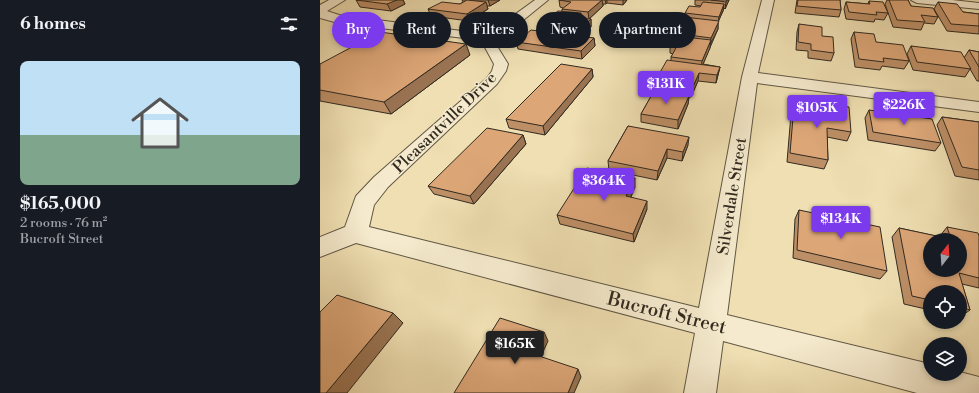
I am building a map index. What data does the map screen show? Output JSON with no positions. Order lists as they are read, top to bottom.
{
  "streets": {
    "street": ["Pleasantville Drive", "Silverdale Street", "Bucroft Street"]
  },
  "crossings": [
    ["Pleasantville Drive", "Bucroft Street"],
    ["Silverdale Street", "Bucroft Street"]
  ],
  "north": "top",
  "page": {
    "heading": "6 homes",
    "chip": [
      "Buy",
      "Rent",
      "Filters",
      "New",
      "Apartment"
    ],
    "list": [
      {
        "name": "$165,000",
        "note": "2 rooms · 76 m² · Bucroft Street"
      }
    ],
    "price": [
      "$131K",
      "$226K",
      "$105K",
      "$364K",
      "$134K",
      "$165K"
    ]
  }
}
